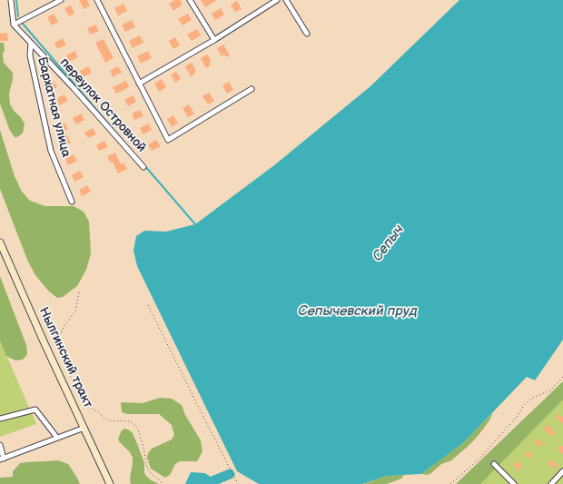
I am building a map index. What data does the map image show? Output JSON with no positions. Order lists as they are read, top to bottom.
{
  "streets": {
    "main road": ["Нылгинский тракт"],
    "street": ["переулок Островной", "Бархатная улица"]
  },
  "crossings": [
    ["переулок Островной", "Бархатная улица"]
  ],
  "water": ["Сепыч", "Сепычевский пруд"]
}
